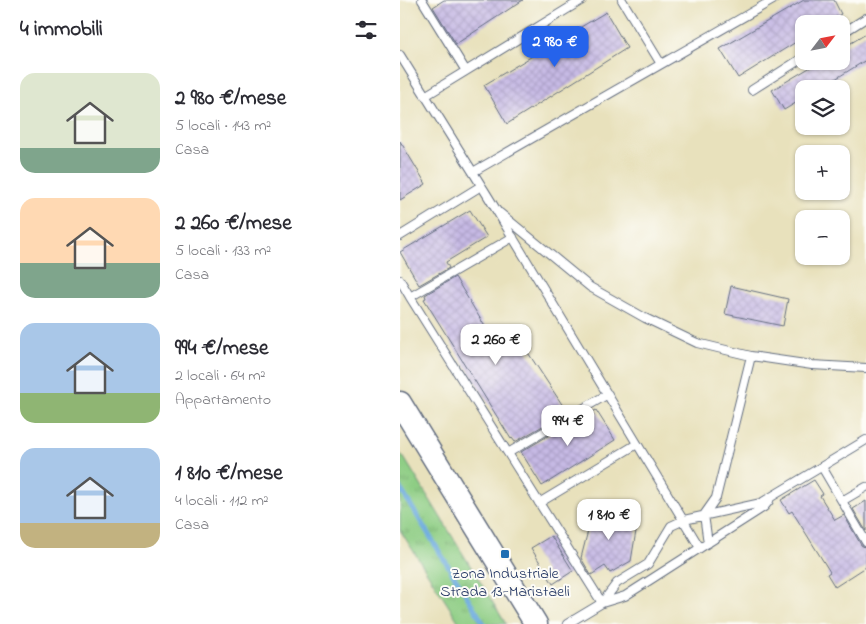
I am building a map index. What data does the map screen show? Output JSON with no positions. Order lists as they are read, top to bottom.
{
  "places": {
    "transit": ["Zona Industriale Strada 13-Maristaeli"]
  },
  "north": "top right",
  "page": {
    "heading": "4 immobili",
    "map_buttons": ["+", "−"],
    "price": [
      "2 980 €",
      "2 260 €",
      "994 €",
      "1 810 €"
    ],
    "list": [
      {
        "name": "2 980 €/mese",
        "note": "5 locali · 143 m² · Casa"
      },
      {
        "name": "2 260 €/mese",
        "note": "5 locali · 133 m² · Casa"
      },
      {
        "name": "994 €/mese",
        "note": "2 locali · 64 m² · Appartamento"
      },
      {
        "name": "1 810 €/mese",
        "note": "4 locali · 112 m² · Casa"
      }
    ]
  }
}
